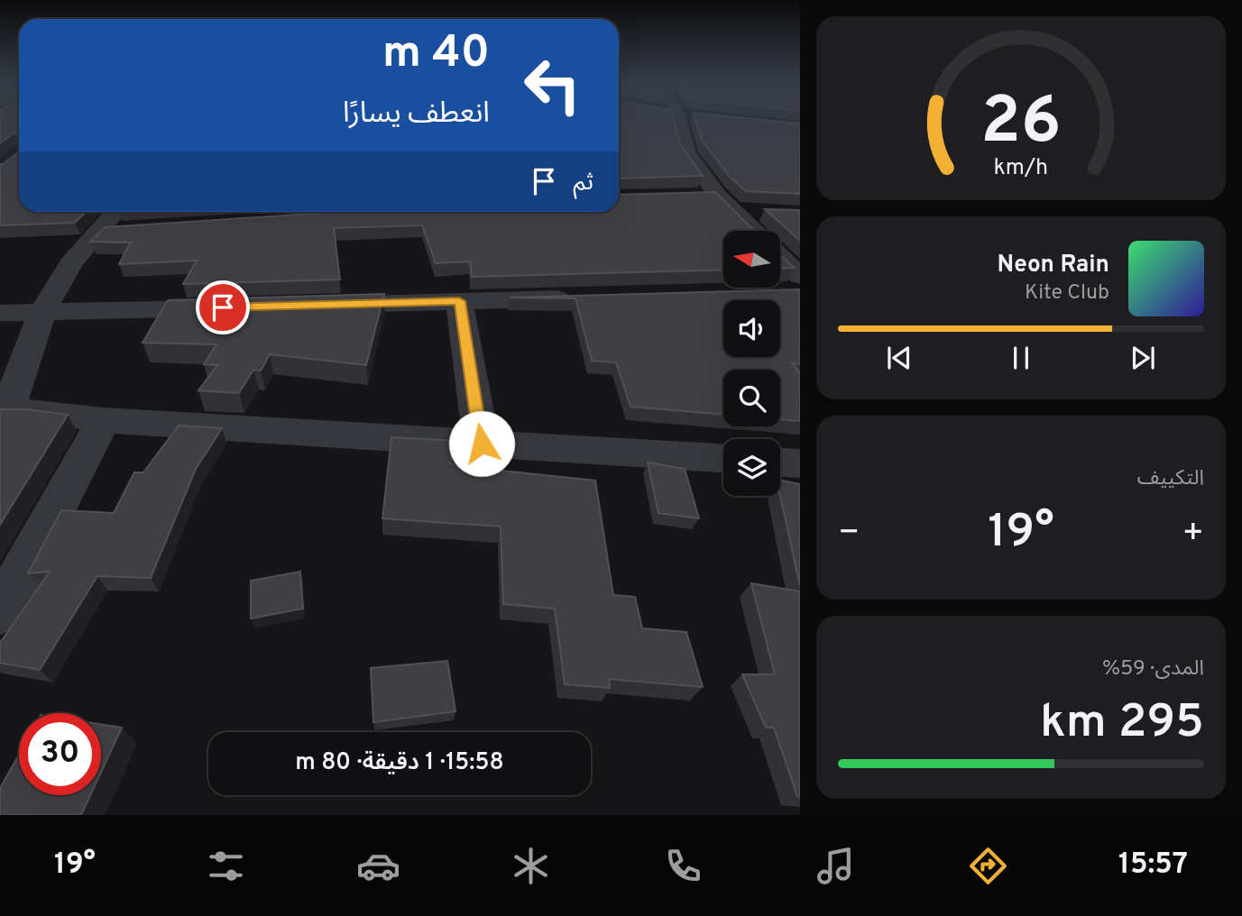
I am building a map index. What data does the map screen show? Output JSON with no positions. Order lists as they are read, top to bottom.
{
  "north": "left",
  "page": {
    "turn": ["40 m", "انعطف يسارًا"],
    "then": "ثم",
    "song": ["Neon Rain", "Kite Club"],
    "tile": [
      "التكييف",
      ["المدى · 59%", "295 km"]
    ],
    "heat": ["−", "19°", "+"],
    "limit": "30",
    "trip": "15:58 · 1 دقيقة · 80 m",
    "tabs": ["15:57", "19°"],
    "gauge": ["26", "km/h"]
  }
}
